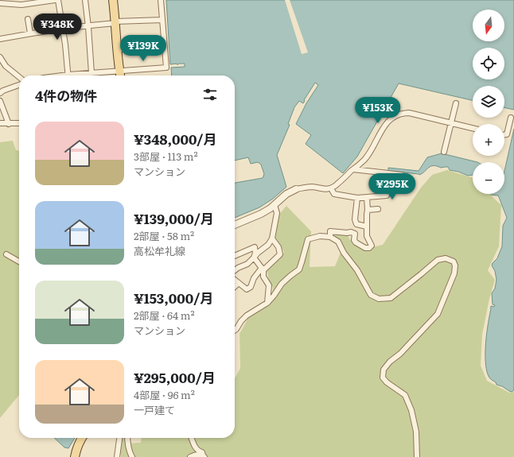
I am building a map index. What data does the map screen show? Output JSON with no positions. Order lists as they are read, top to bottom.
{
  "north": "bottom",
  "page": {
    "map_buttons": ["+", "−"],
    "price": [
      "¥348K",
      "¥139K",
      "¥153K",
      "¥295K"
    ],
    "heading": "4件の物件",
    "list": [
      {
        "name": "¥348,000/月",
        "note": "3部屋 · 113 m² · マンション"
      },
      {
        "name": "¥139,000/月",
        "note": "2部屋 · 58 m² · 高松牟礼線"
      },
      {
        "name": "¥153,000/月",
        "note": "2部屋 · 64 m² · マンション"
      },
      {
        "name": "¥295,000/月",
        "note": "4部屋 · 96 m² · 一戸建て"
      }
    ]
  }
}
